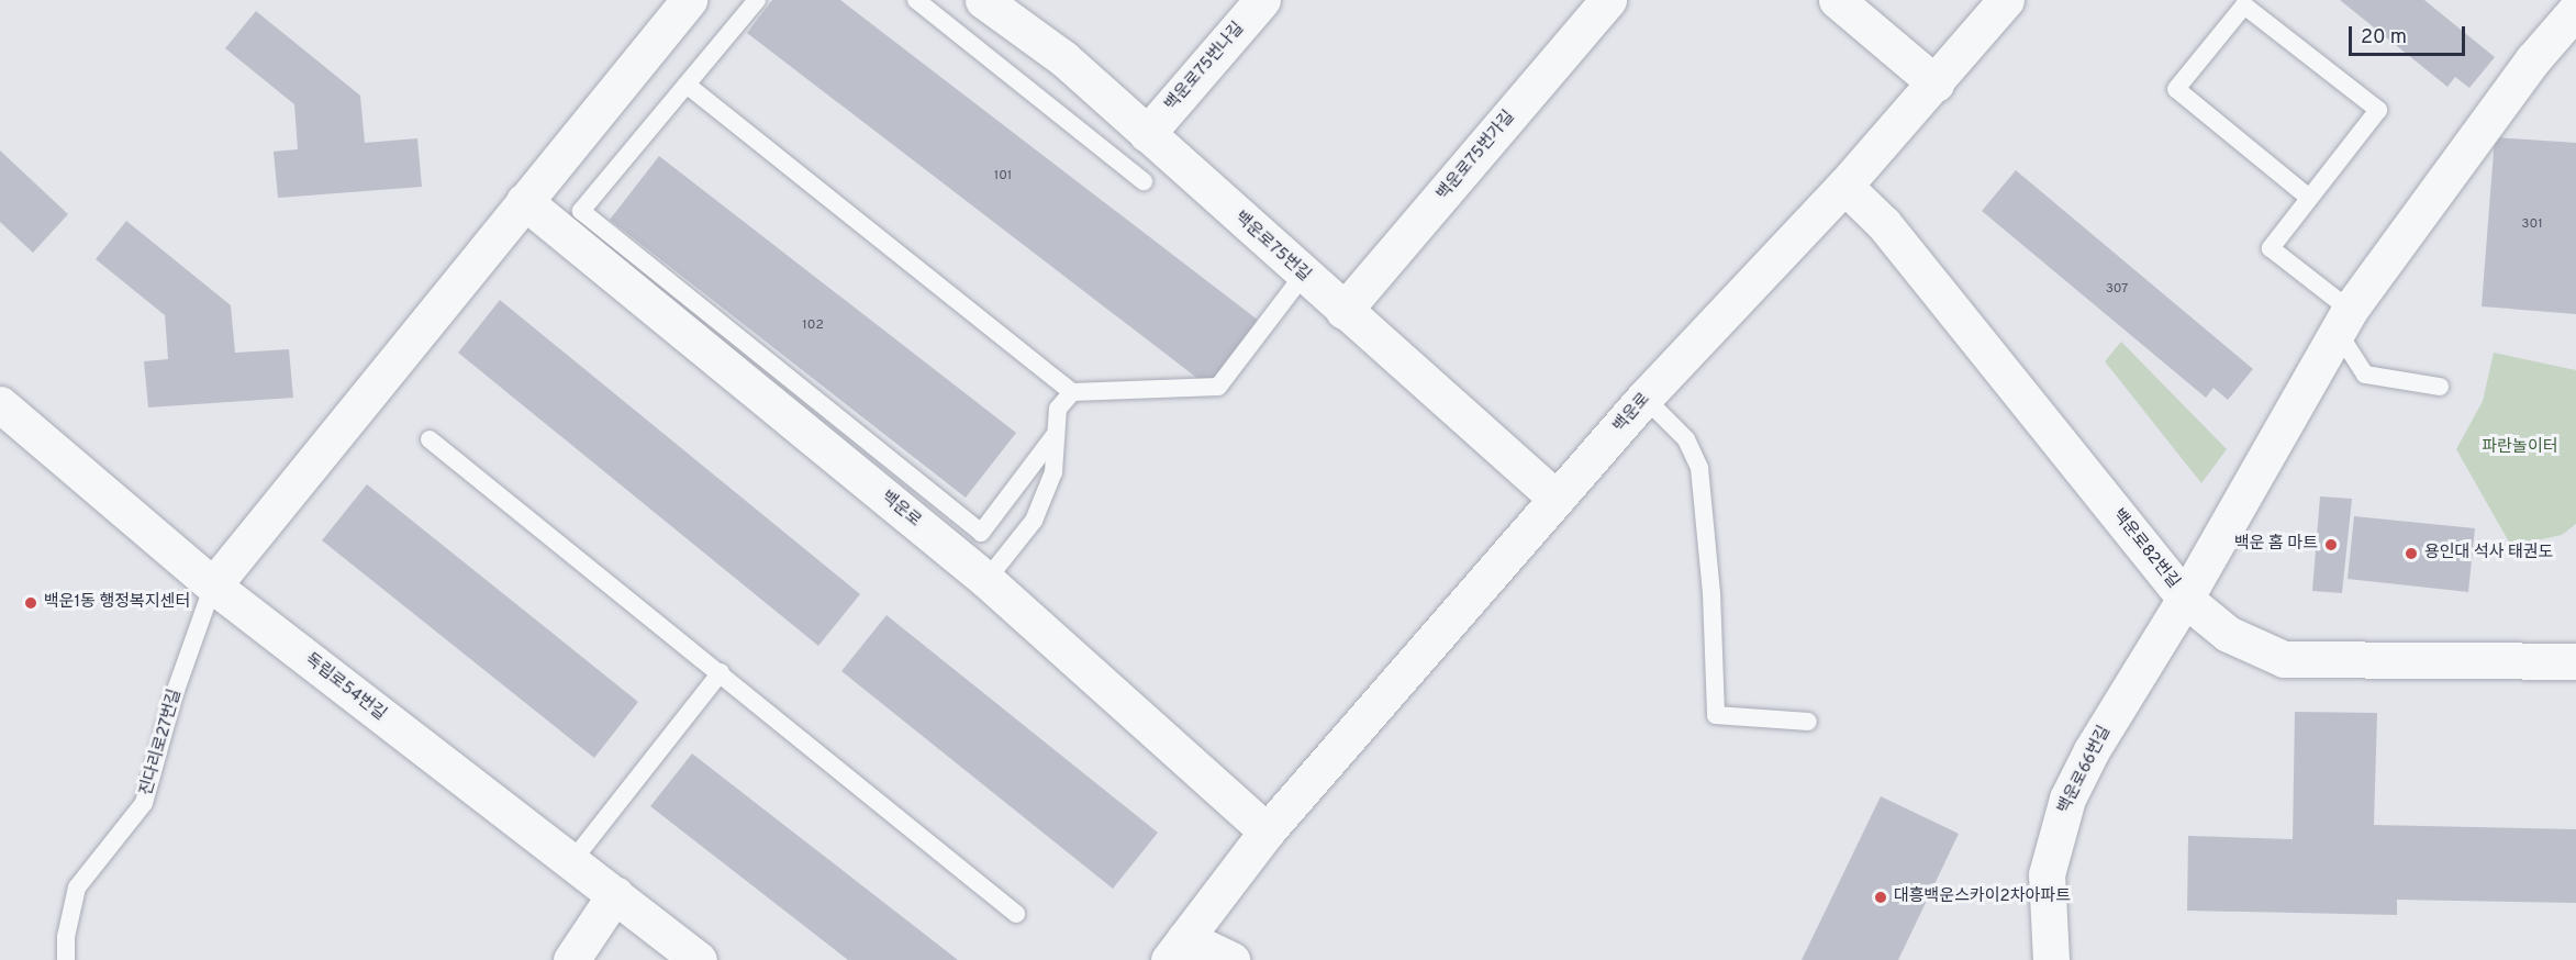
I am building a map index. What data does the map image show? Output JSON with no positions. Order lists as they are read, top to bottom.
{
  "streets": {
    "street": [
      "백운로75번나길",
      "백운로75번가길",
      "백운로75번길",
      "백운로",
      "백운로82번길",
      "독립로54번길",
      "백운로66번길"
    ],
    "lane": ["진다리로27번길"]
  },
  "crossings": [
    ["백운로75번나길", "백운로75번길"],
    ["백운로75번가길", "백운로75번길"],
    ["백운로75번길", "백운로"],
    ["백운로", "백운로82번길"],
    ["백운로82번길", "백운로66번길"],
    ["독립로54번길", "진다리로27번길"]
  ],
  "parks": ["파란놀이터"],
  "places": [
    "백운 홈 마트",
    "용인대 석사 태권도",
    "백운1동 행정복지센터",
    "대흥백운스카이2차아파트"
  ],
  "house_numbers": [
    "101",
    "301",
    "307",
    "102"
  ],
  "scale_bar": "20 m"
}
